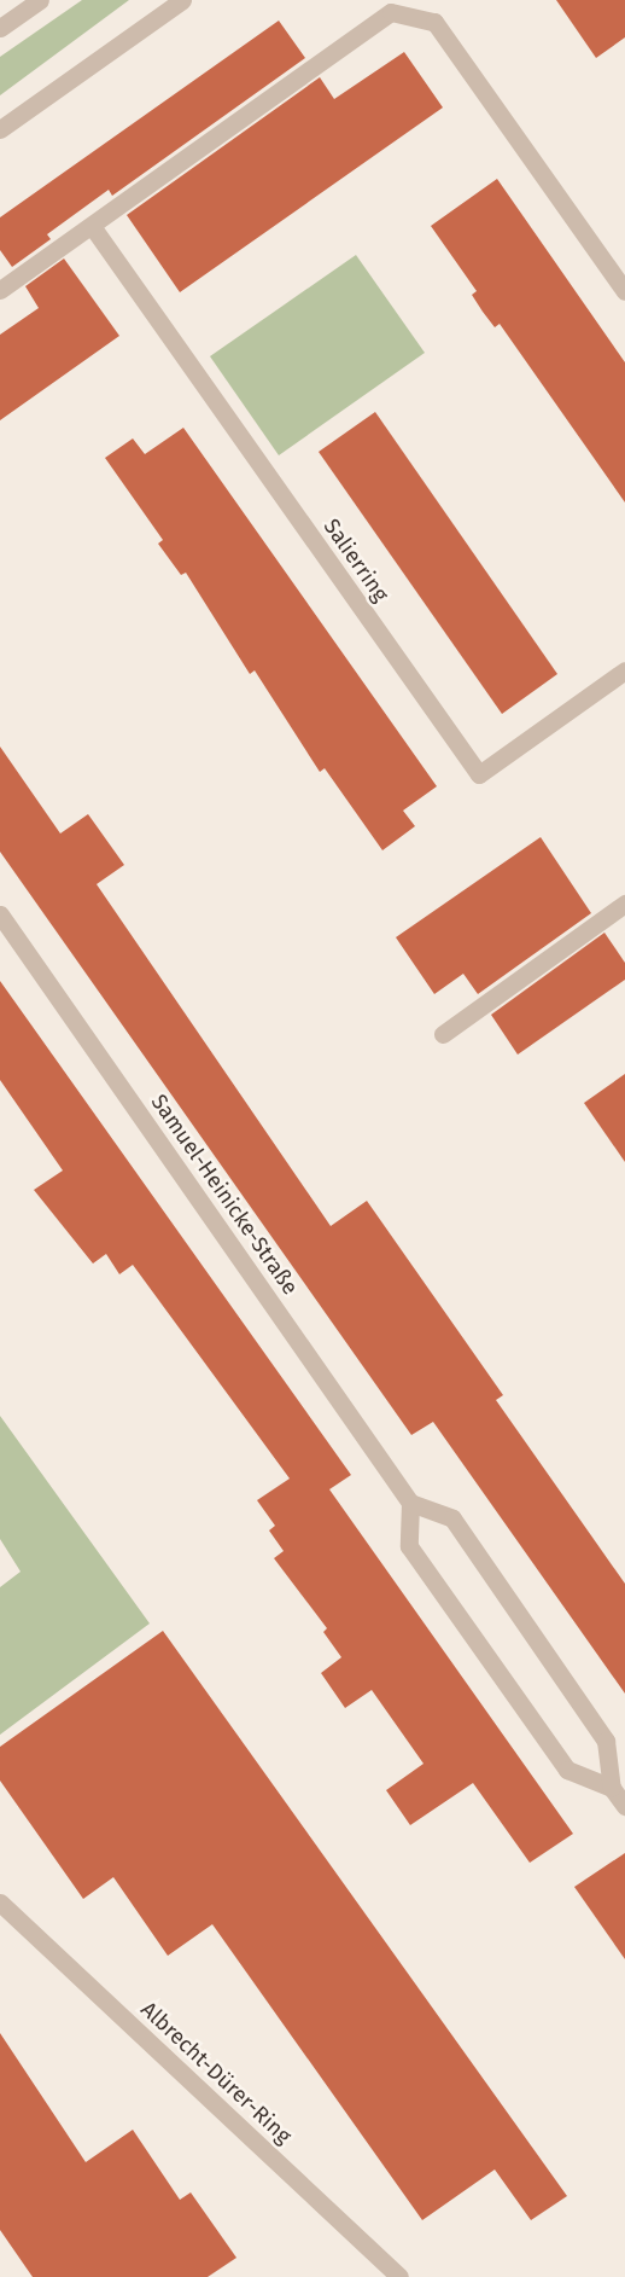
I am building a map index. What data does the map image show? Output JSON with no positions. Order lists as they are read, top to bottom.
{
  "streets": {
    "street": ["Salierring", "Samuel-Heinicke-Straße", "Albrecht-Dürer-Ring"]
  }
}
